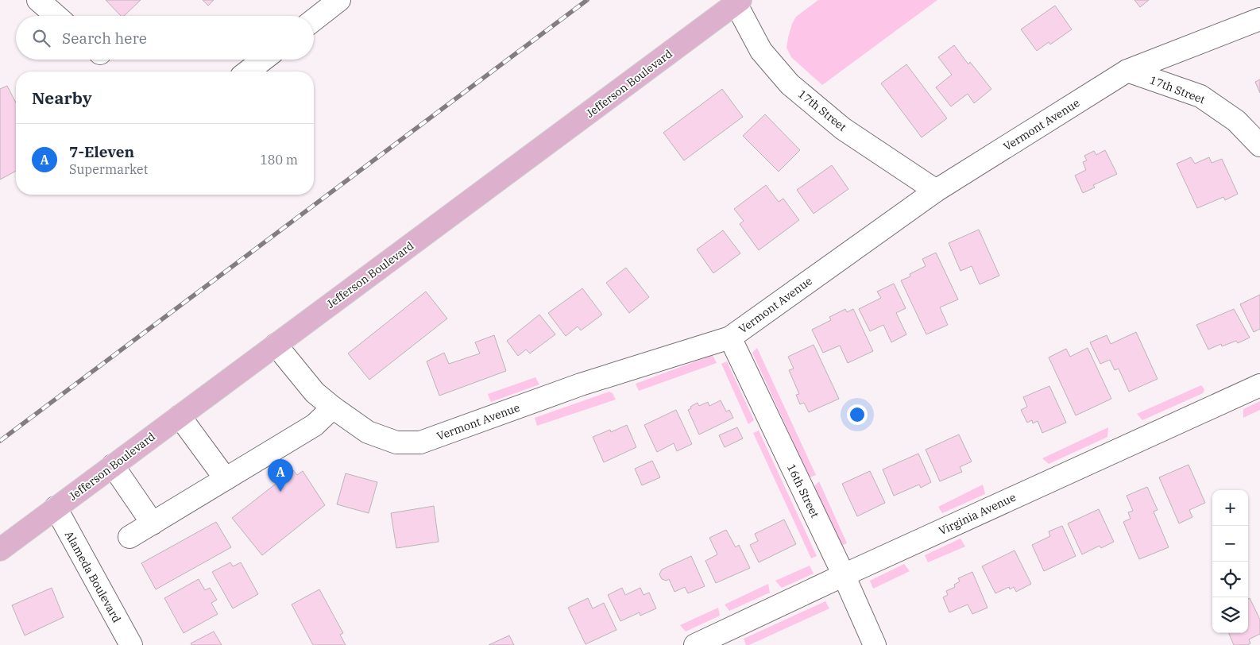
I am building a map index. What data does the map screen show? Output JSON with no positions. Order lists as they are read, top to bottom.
{
  "streets": {
    "main road": ["Jefferson Boulevard"],
    "street": [
      "17th Street",
      "Vermont Avenue",
      "16th Street",
      "Virginia Avenue",
      "Alameda Boulevard"
    ]
  },
  "crossings": [
    ["Jefferson Boulevard", "17th Street"],
    ["Jefferson Boulevard", "Vermont Avenue"],
    ["Jefferson Boulevard", "Alameda Boulevard"],
    ["17th Street", "Vermont Avenue"],
    ["Vermont Avenue", "16th Street"],
    ["16th Street", "Virginia Avenue"]
  ],
  "page": {
    "search": "Search here",
    "heading": "Nearby",
    "list": [
      {
        "mark": "A",
        "name": "7-Eleven",
        "note": "Supermarket",
        "value": "180 m"
      }
    ],
    "pins": "A",
    "map_buttons": ["+", "−"]
  }
}
